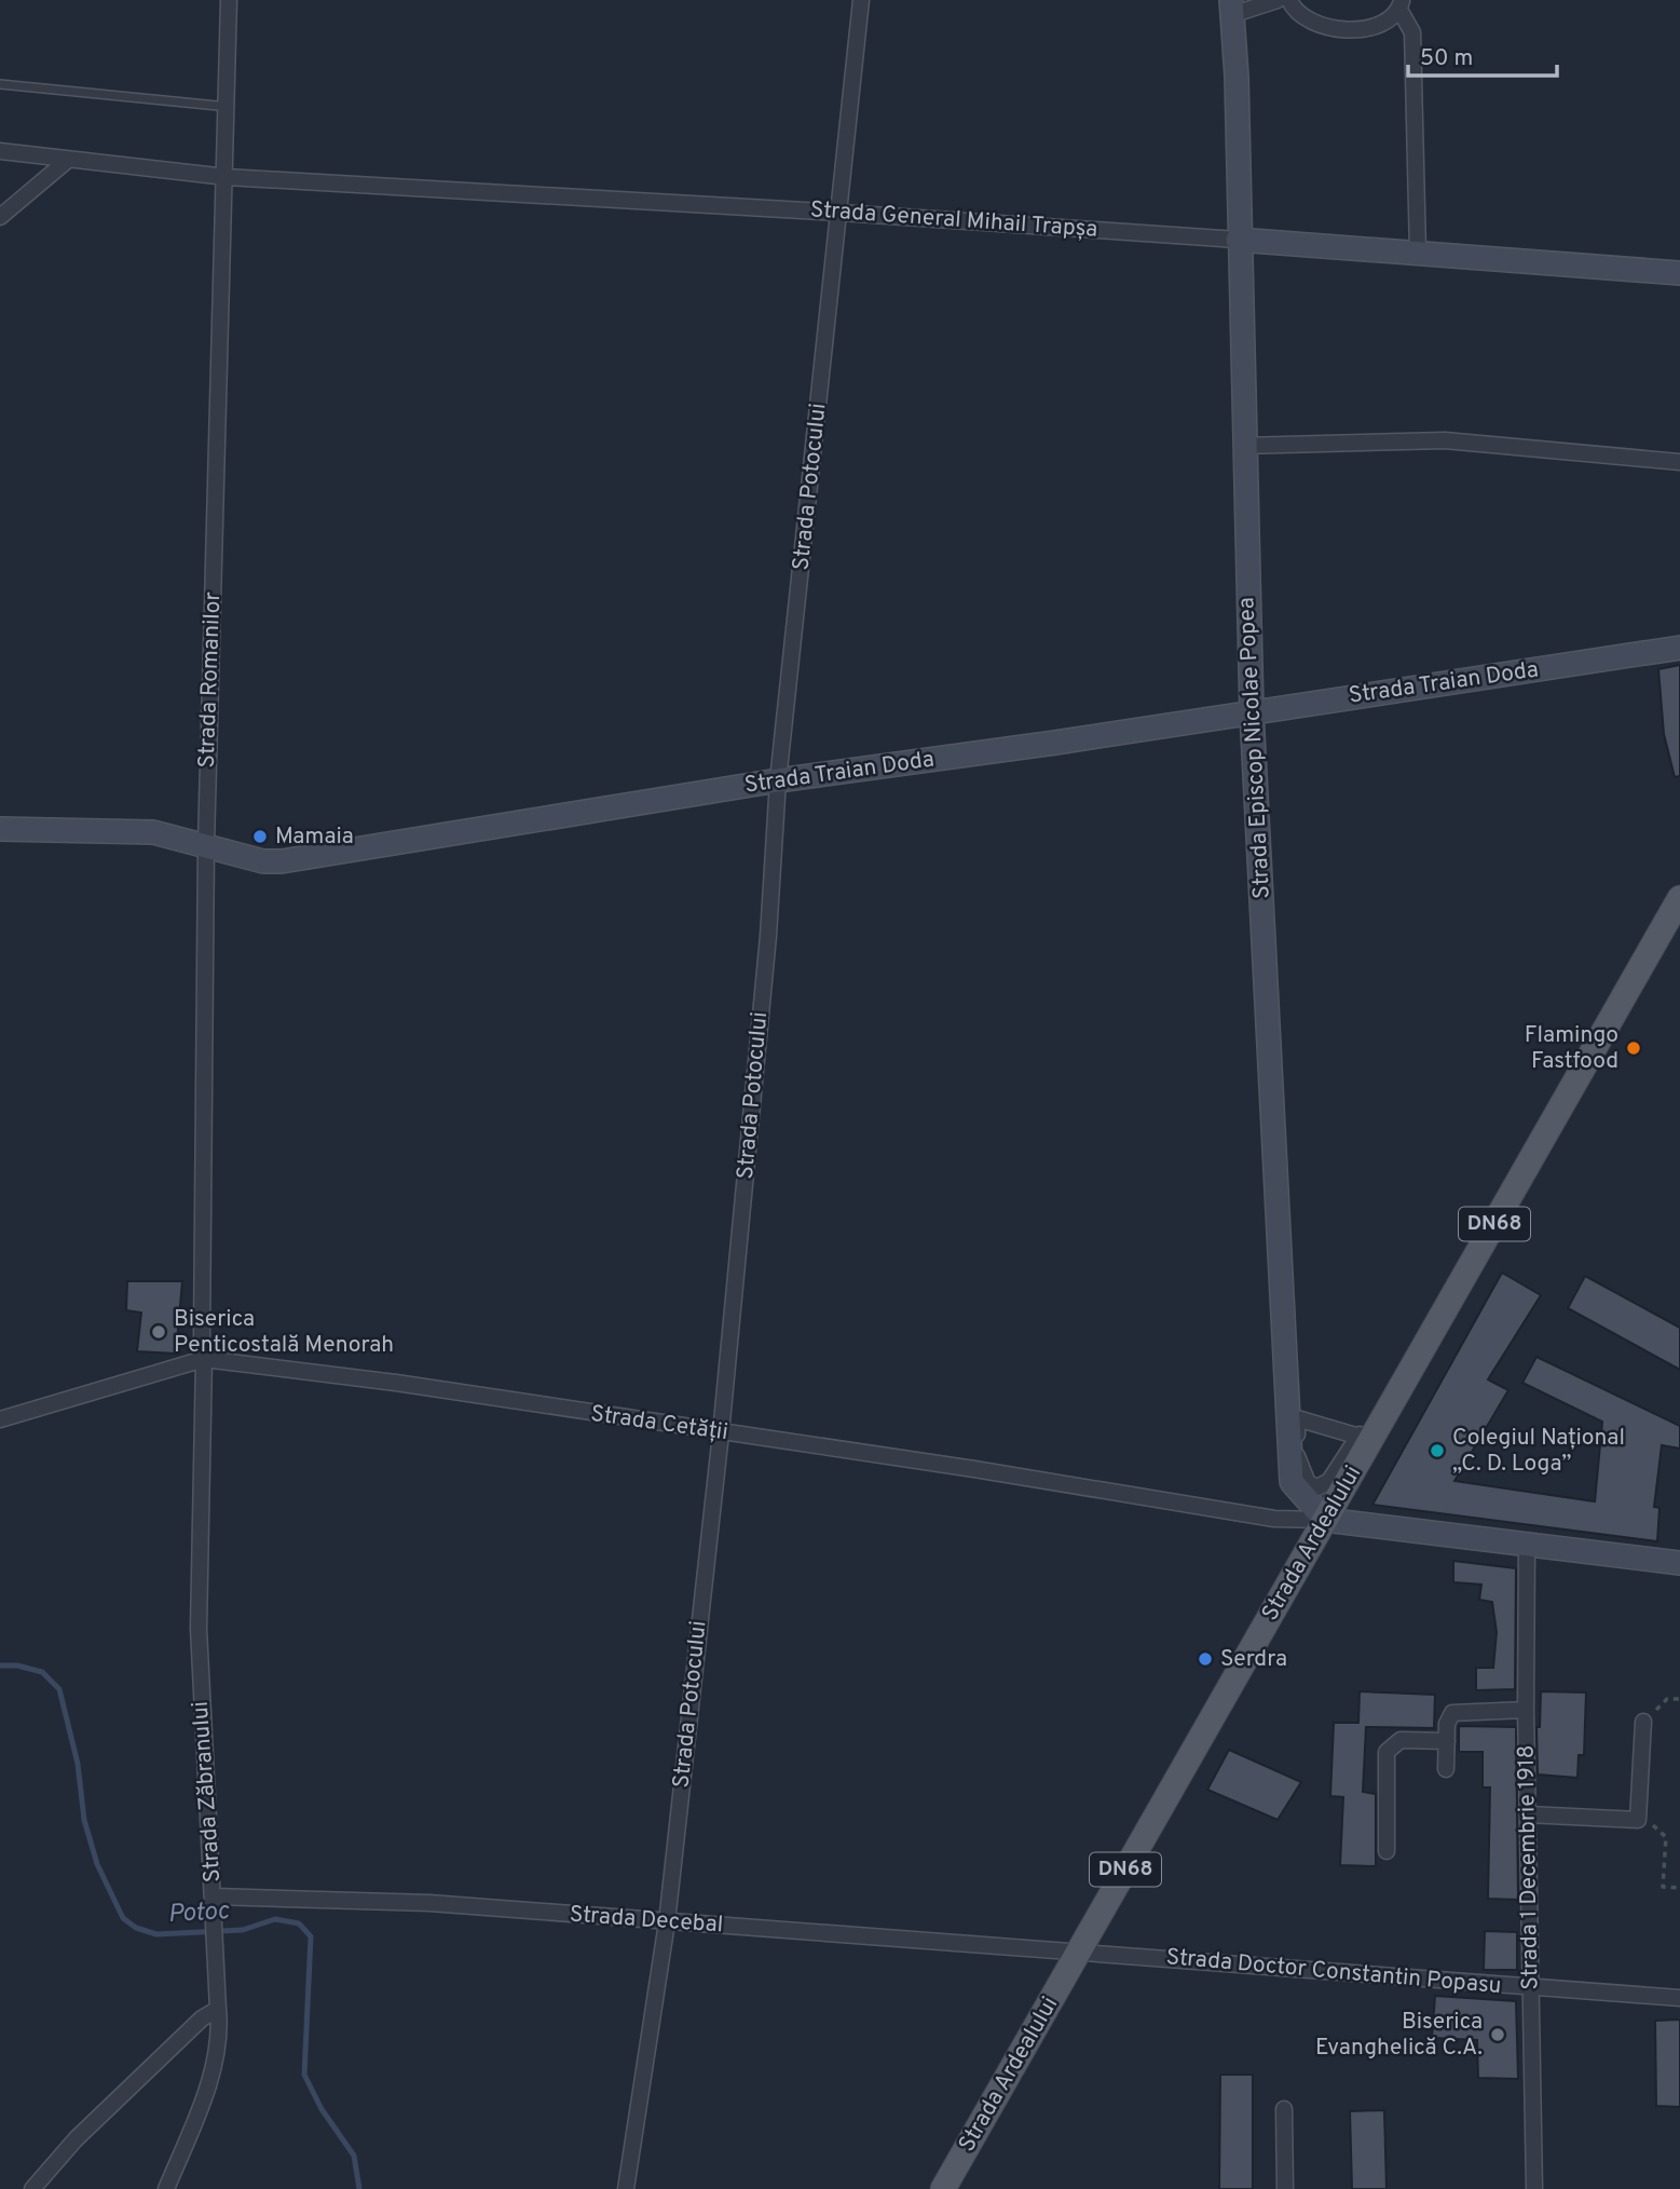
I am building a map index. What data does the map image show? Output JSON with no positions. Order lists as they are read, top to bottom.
{
  "streets": {
    "main road": ["DN68", "Strada Ardealului"],
    "street": [
      "Strada General Mihail Trapșa",
      "Strada Potocului",
      "Strada Romanilor",
      "Strada Traian Doda",
      "Strada Episcop Nicolae Popea",
      "Strada Cetății",
      "Strada Zăbranului",
      "Strada 1 Decembrie 1918",
      "Strada Decebal",
      "Strada Doctor Constantin Popasu"
    ]
  },
  "crossings": [
    ["Strada General Mihail Trapșa", "Strada Potocului"],
    ["Strada General Mihail Trapșa", "Strada Romanilor"],
    ["Strada General Mihail Trapșa", "Strada Episcop Nicolae Popea"],
    ["Strada Potocului", "Strada Traian Doda"],
    ["Strada Potocului", "Strada Cetății"],
    ["Strada Potocului", "Strada Decebal"],
    ["Strada Romanilor", "Strada Traian Doda"],
    ["Strada Romanilor", "Strada Cetății"],
    ["Strada Romanilor", "Strada Zăbranului"],
    ["Strada Traian Doda", "Strada Episcop Nicolae Popea"],
    ["Strada Episcop Nicolae Popea", "Strada Cetății"],
    ["Strada Episcop Nicolae Popea", "Strada Ardealului"],
    ["Strada Cetății", "Strada Ardealului"],
    ["Strada Cetății", "Strada Zăbranului"],
    ["Strada Ardealului", "Strada Decebal"],
    ["Strada Ardealului", "Strada Doctor Constantin Popasu"],
    ["Strada Zăbranului", "Strada Decebal"],
    ["Strada 1 Decembrie 1918", "Strada Doctor Constantin Popasu"],
    ["Strada Decebal", "Strada Doctor Constantin Popasu"]
  ],
  "water": ["Potoc"],
  "places": [
    "Mamaia",
    "Flamingo Fastfood",
    "Biserica Penticostală Menorah",
    "Colegiul Național „C. D. Loga”",
    "Serdra",
    "Biserica Evanghelică C.A."
  ],
  "scale_bar": "50 m"
}
